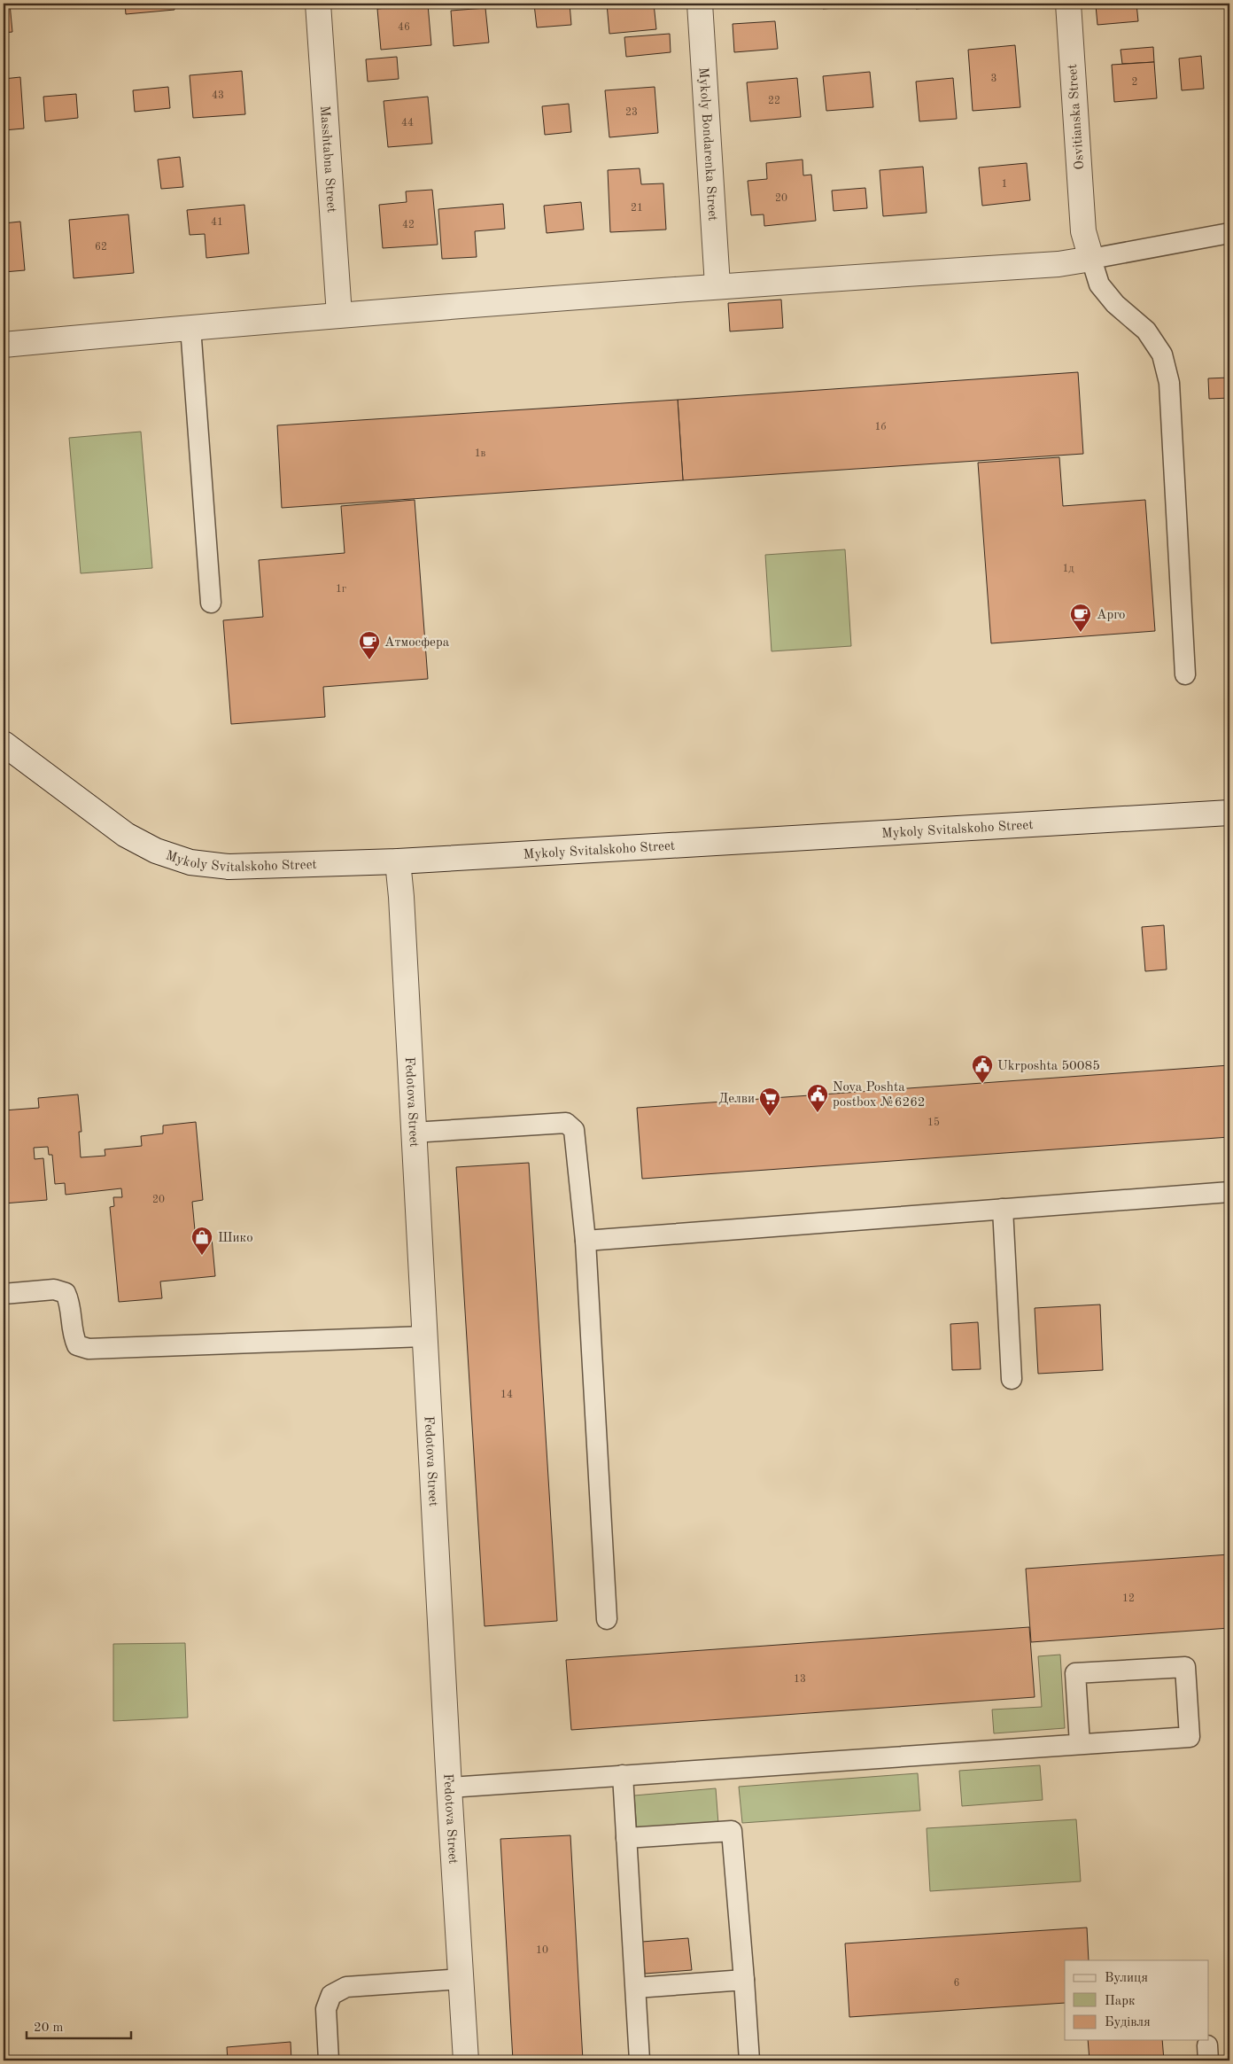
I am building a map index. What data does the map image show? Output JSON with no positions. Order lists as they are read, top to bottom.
{
  "streets": {
    "street": [
      "Osvitianska Street",
      "Mykoly Bondarenka Street",
      "Masshtabna Street",
      "Mykoly Svitalskoho Street",
      "Fedotova Street"
    ]
  },
  "crossings": [
    ["Mykoly Svitalskoho Street", "Fedotova Street"]
  ],
  "places": {
    "cafe": ["Арго", "Атмосфера"],
    "public building": ["Ukrposhta 50085", "Nova Poshta postbox №6262"],
    "supermarket": ["Делви"],
    "shop": ["Шико"]
  },
  "house_numbers": [
    "46",
    "3",
    "2",
    "43",
    "22",
    "23",
    "44",
    "1",
    "20",
    "21",
    "41",
    "42",
    "62",
    "1б",
    "1в",
    "1д",
    "1г",
    "15",
    "20",
    "14",
    "12",
    "13",
    "10",
    "6"
  ],
  "legend": ["Вулиця", "Парк", "Будівля"],
  "scale_bar": "20 m"
}
